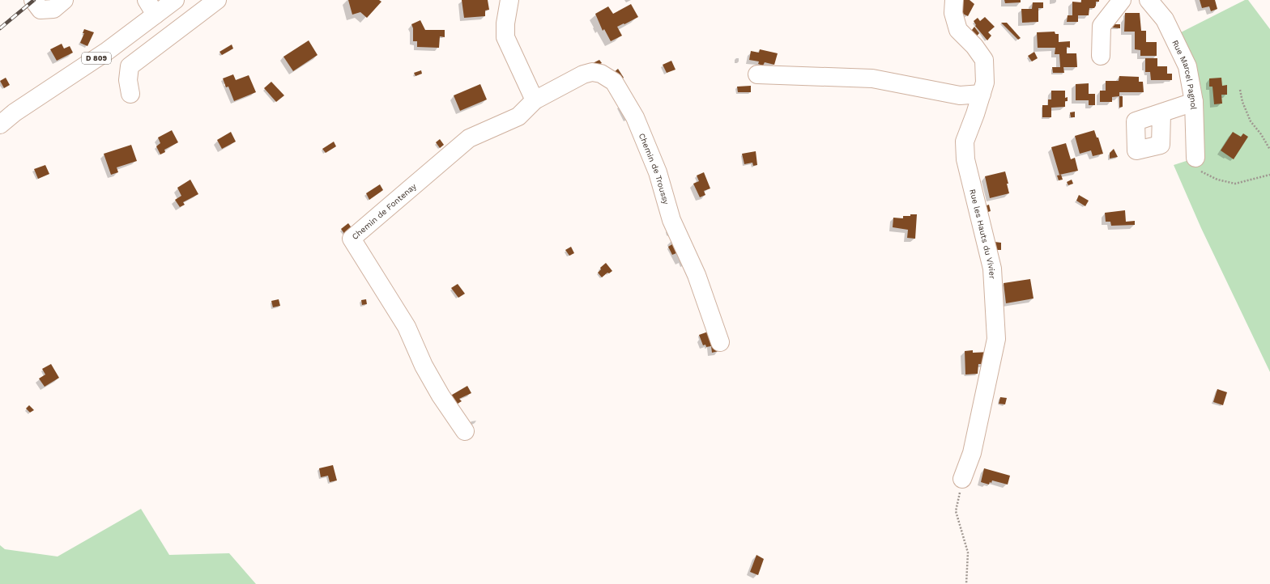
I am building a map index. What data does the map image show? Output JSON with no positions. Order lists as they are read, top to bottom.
{
  "streets": {
    "street": [
      "D 809",
      "Rue Marcel Pagnol",
      "Chemin de Troussy",
      "Chemin de Fontenay",
      "Rue les Hauts du Vivier"
    ]
  },
  "crossings": [
    ["Chemin de Troussy", "Chemin de Fontenay"]
  ]
}
